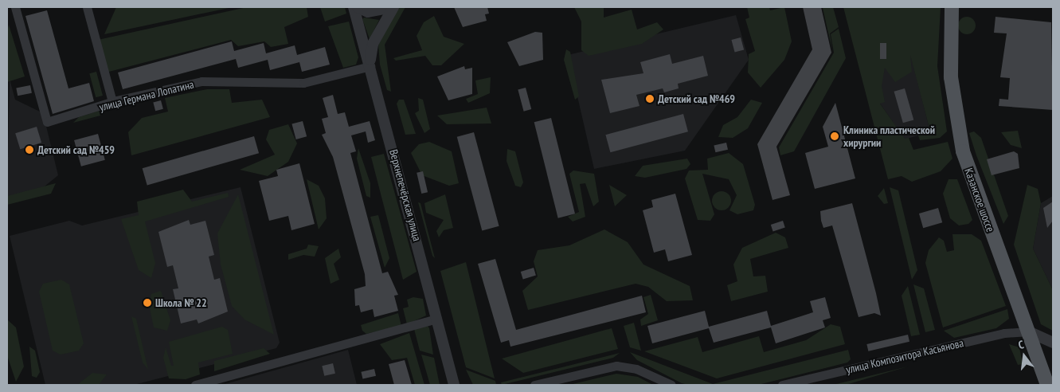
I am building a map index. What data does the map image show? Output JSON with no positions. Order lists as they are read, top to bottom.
{
  "streets": {
    "main road": ["Казанское шоссе"],
    "street": ["улица Германа Лопатина", "Верхнепечёрская улица", "улица Композитора Касьянова"]
  },
  "crossings": [
    ["улица Германа Лопатина", "Верхнепечёрская улица"],
    ["Казанское шоссе", "улица Композитора Касьянова"]
  ],
  "places": [
    "Детский сад №469",
    "Клиника пластической хирургии",
    "Детский сад №459",
    "Школа № 22"
  ],
  "north": "top"
}
